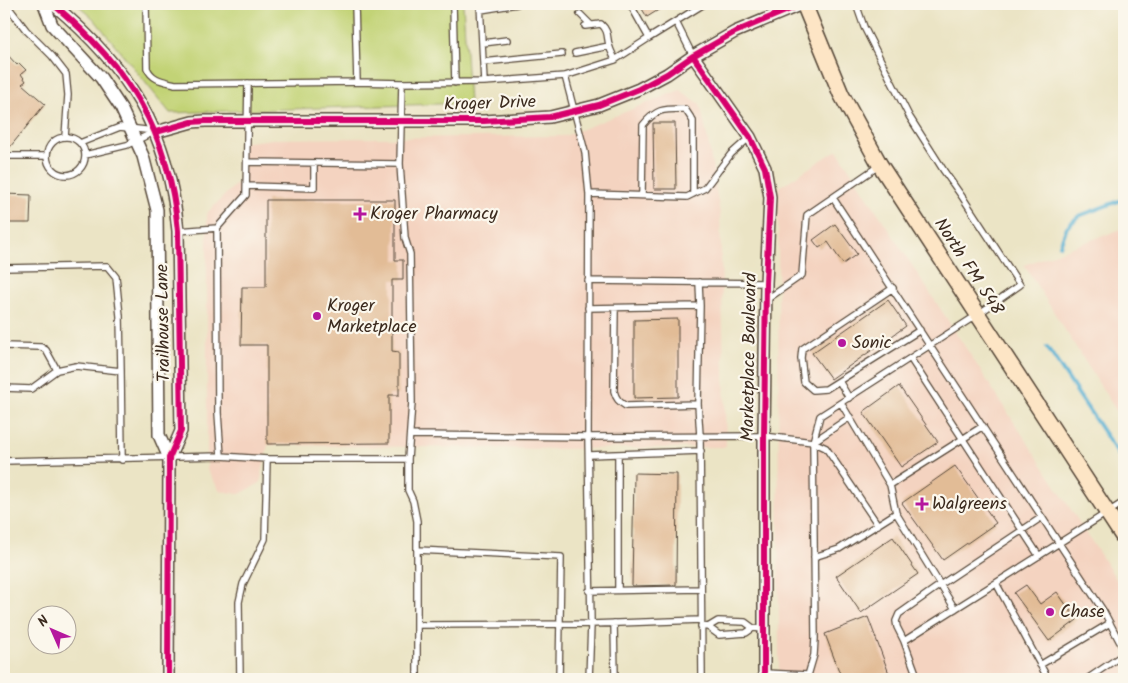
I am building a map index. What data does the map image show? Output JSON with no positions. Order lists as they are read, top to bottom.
{
  "streets": {
    "main road": ["North FM 548"],
    "street": ["Kroger Drive", "Trailhouse Lane", "Marketplace Boulevard"]
  },
  "crossings": [
    ["Kroger Drive", "North FM 548"],
    ["Kroger Drive", "Trailhouse Lane"],
    ["Kroger Drive", "Marketplace Boulevard"]
  ],
  "places": {
    "health": ["Kroger Pharmacy", "Walgreens"],
    "other": ["Kroger Marketplace", "Sonic", "Chase"]
  },
  "north": "top left"
}
